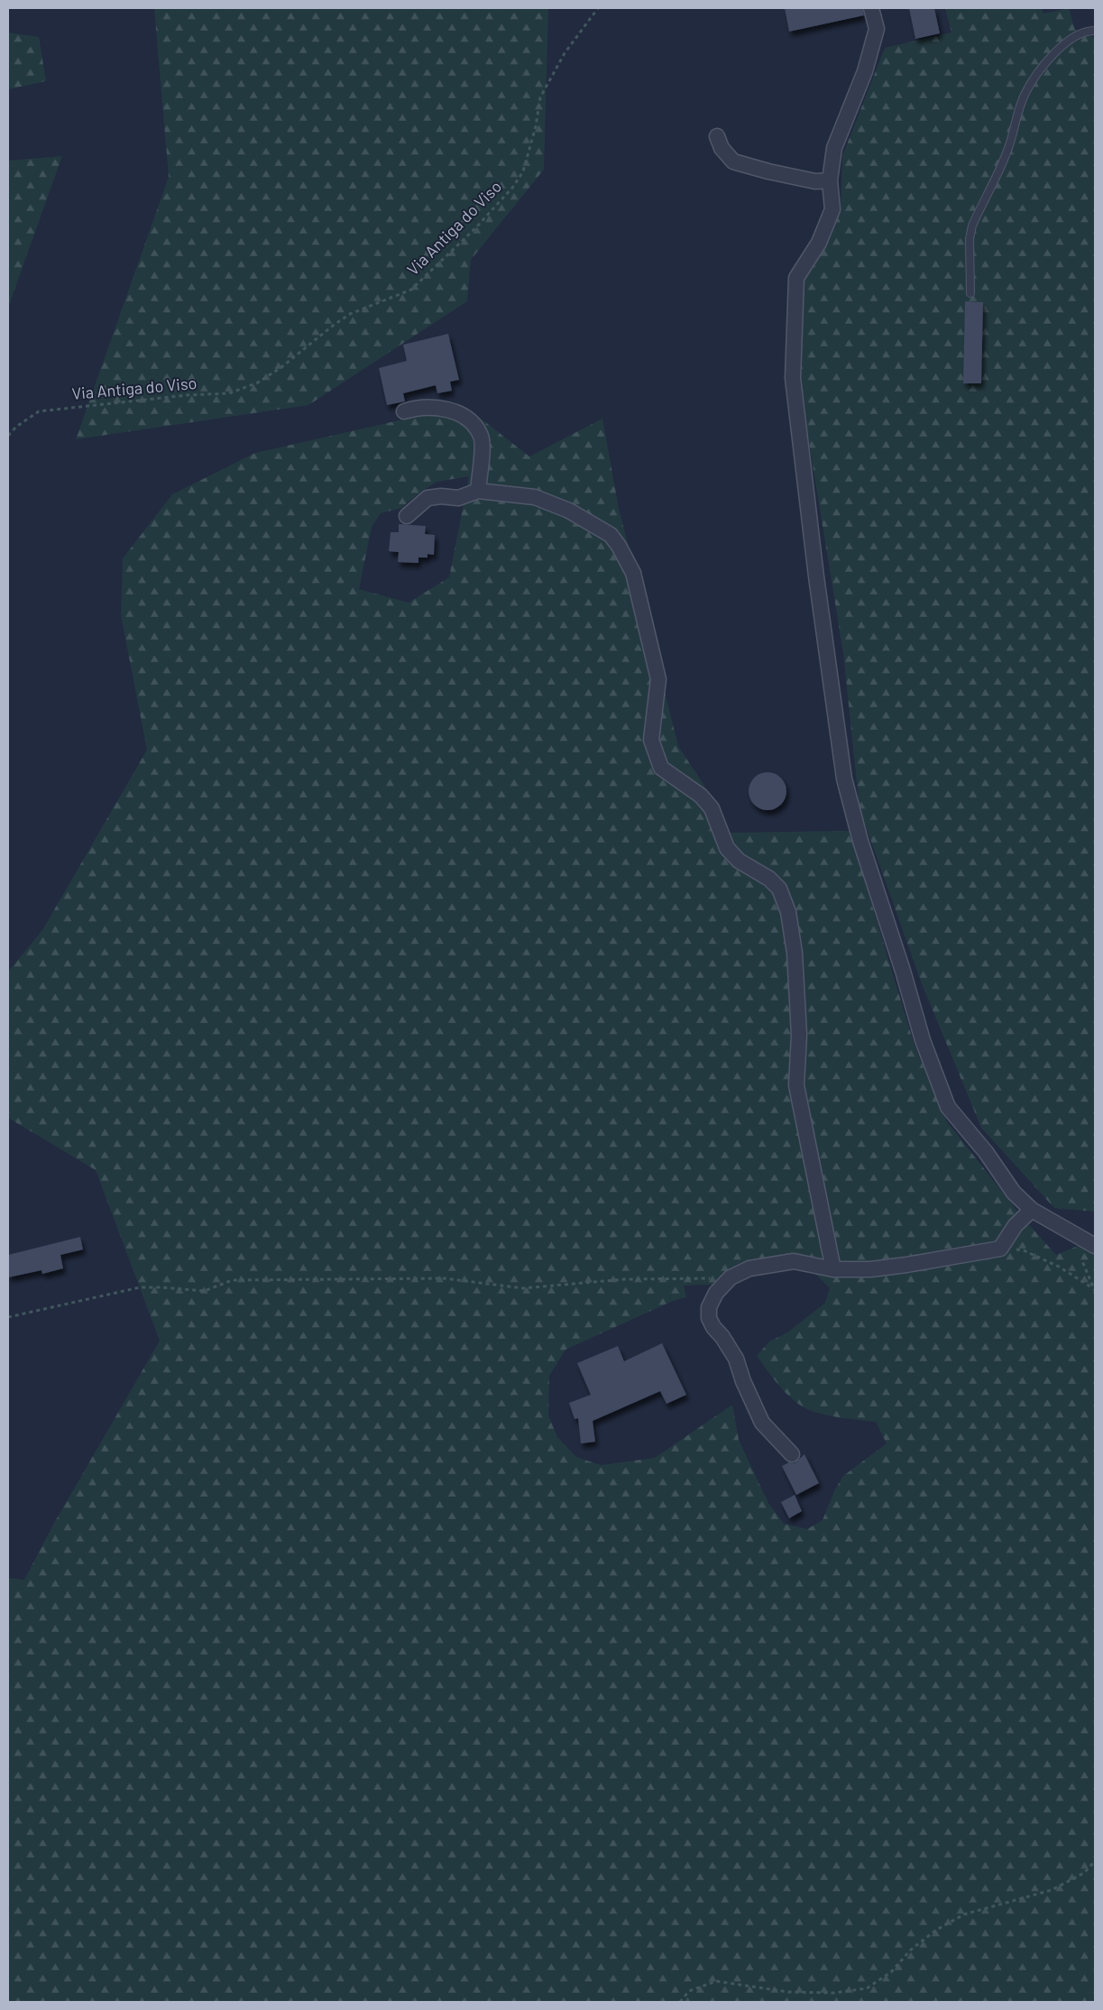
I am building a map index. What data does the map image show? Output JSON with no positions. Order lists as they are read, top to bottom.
{
  "streets": {
    "path": ["Via Antiga do Viso"]
  }
}
